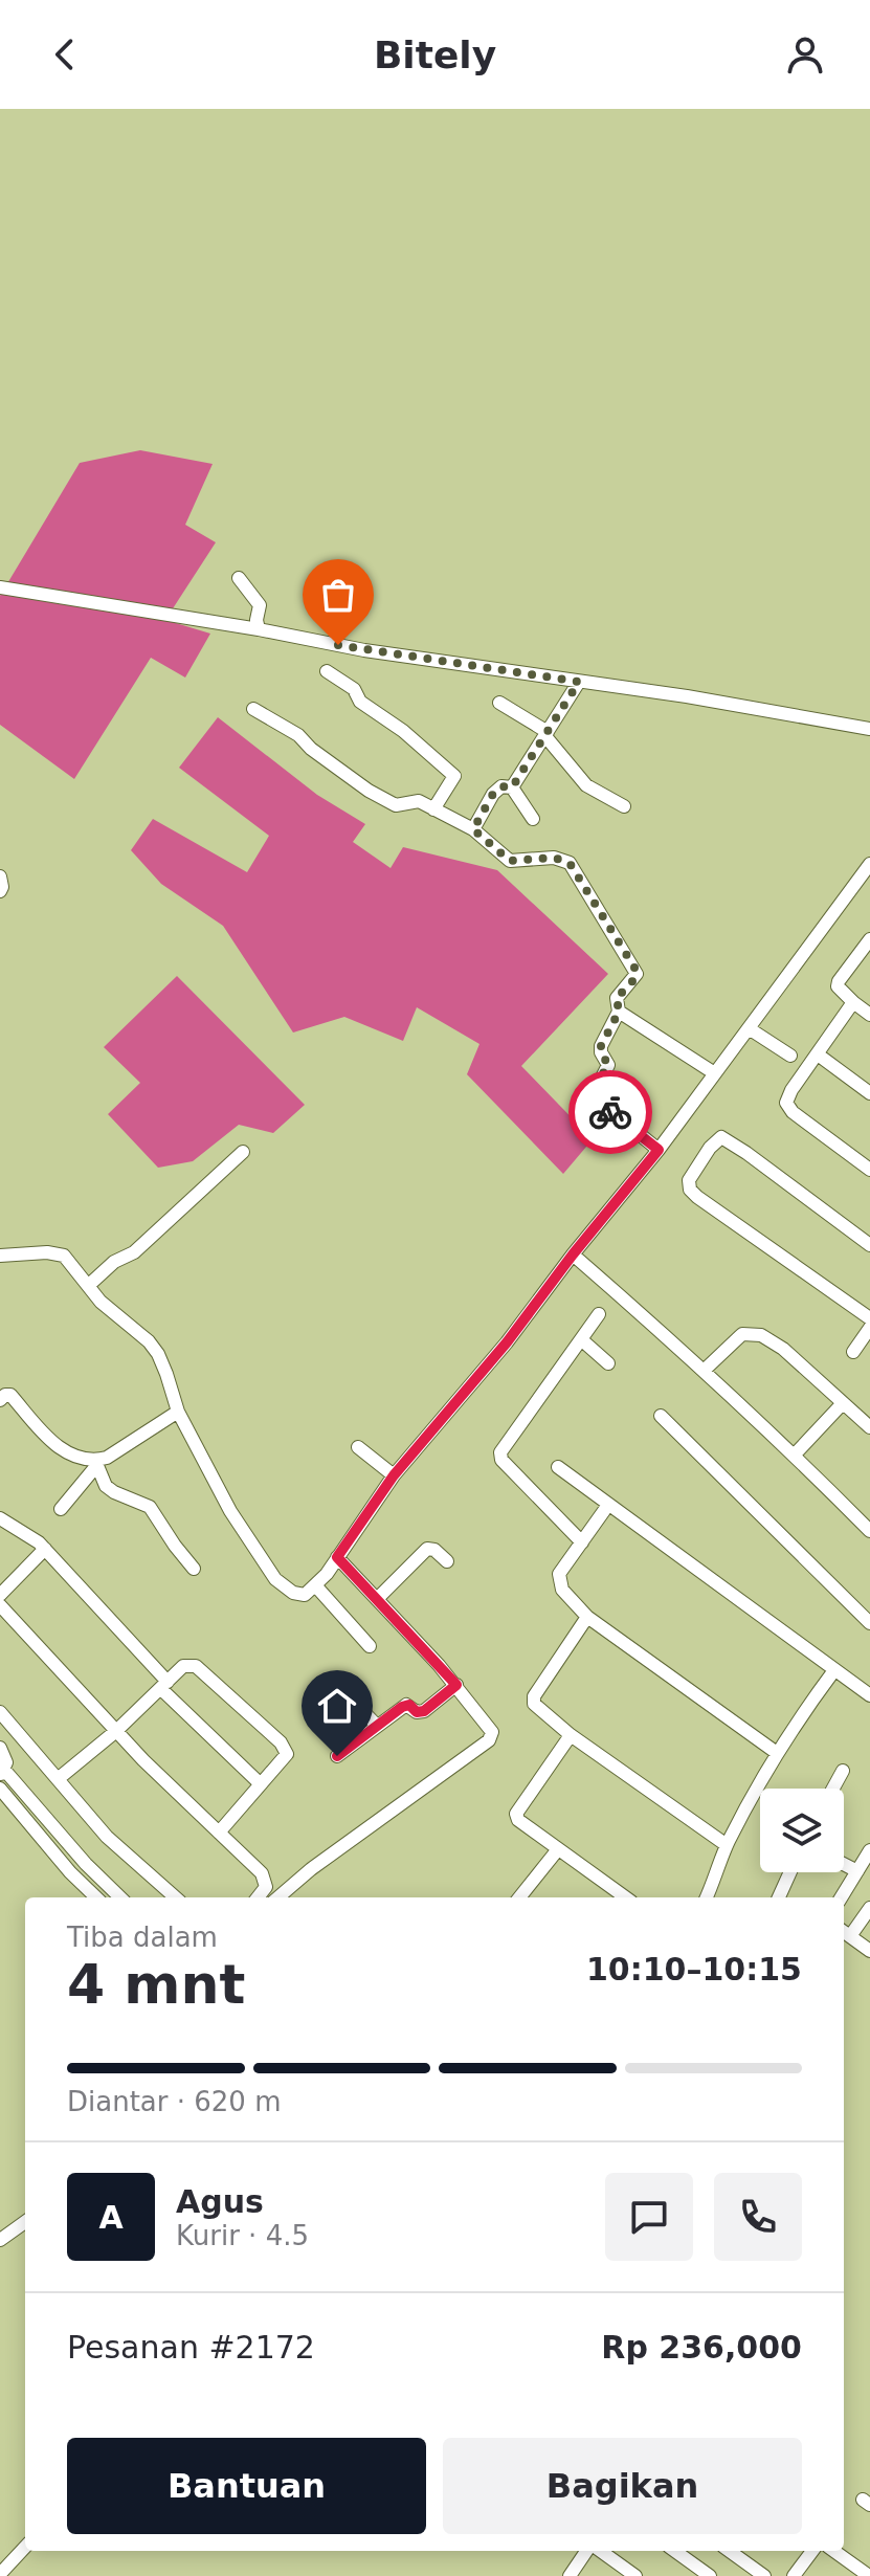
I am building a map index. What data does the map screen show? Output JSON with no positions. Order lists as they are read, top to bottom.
{
  "page": {
    "header": "Bitely",
    "heading": ["4 mnt", "Tiba dalam", "10:10–10:15"],
    "panel": [
      "Agus",
      "Kurir · 4.5",
      "Pesanan #2172",
      "Rp 236,000"
    ],
    "bar": "Diantar · 620 m",
    "round": "A",
    "buttons": ["Bantuan", "Bagikan"]
  }
}
